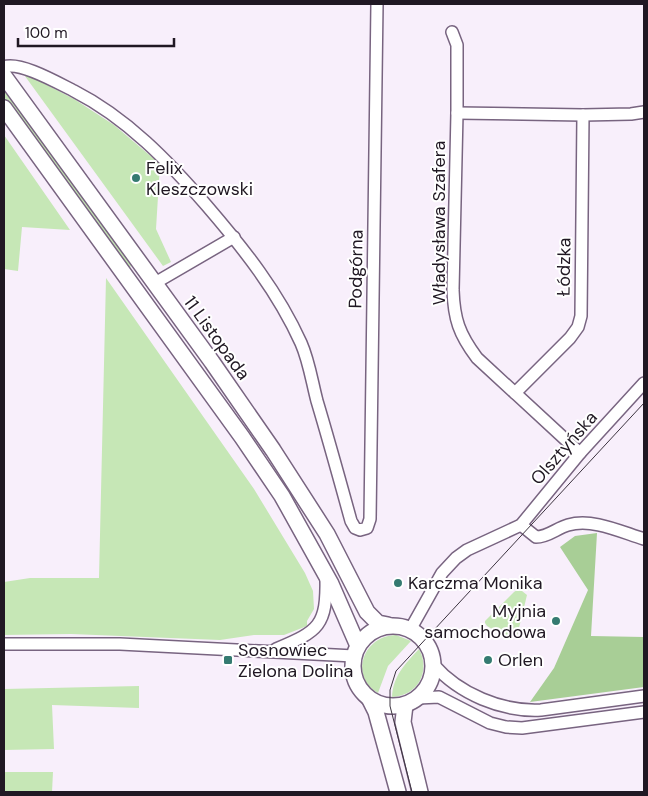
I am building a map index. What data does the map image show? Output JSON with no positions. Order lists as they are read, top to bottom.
{
  "streets": {
    "main road": ["11 Listopada"],
    "street": [
      "Władysława Szafera",
      "Łódzka",
      "Podgórna",
      "Olsztyńska"
    ]
  },
  "crossings": [
    ["Władysława Szafera", "Łódzka"],
    ["Władysława Szafera", "Olsztyńska"],
    ["11 Listopada", "Olsztyńska"]
  ],
  "places": {
    "other": [
      "Felix Kleszczowski",
      "Karczma Monika",
      "Myjnia samochodowa",
      "Orlen"
    ],
    "transit": ["Sosnowiec Zielona Dolina"]
  },
  "scale_bar": "100 m"
}
